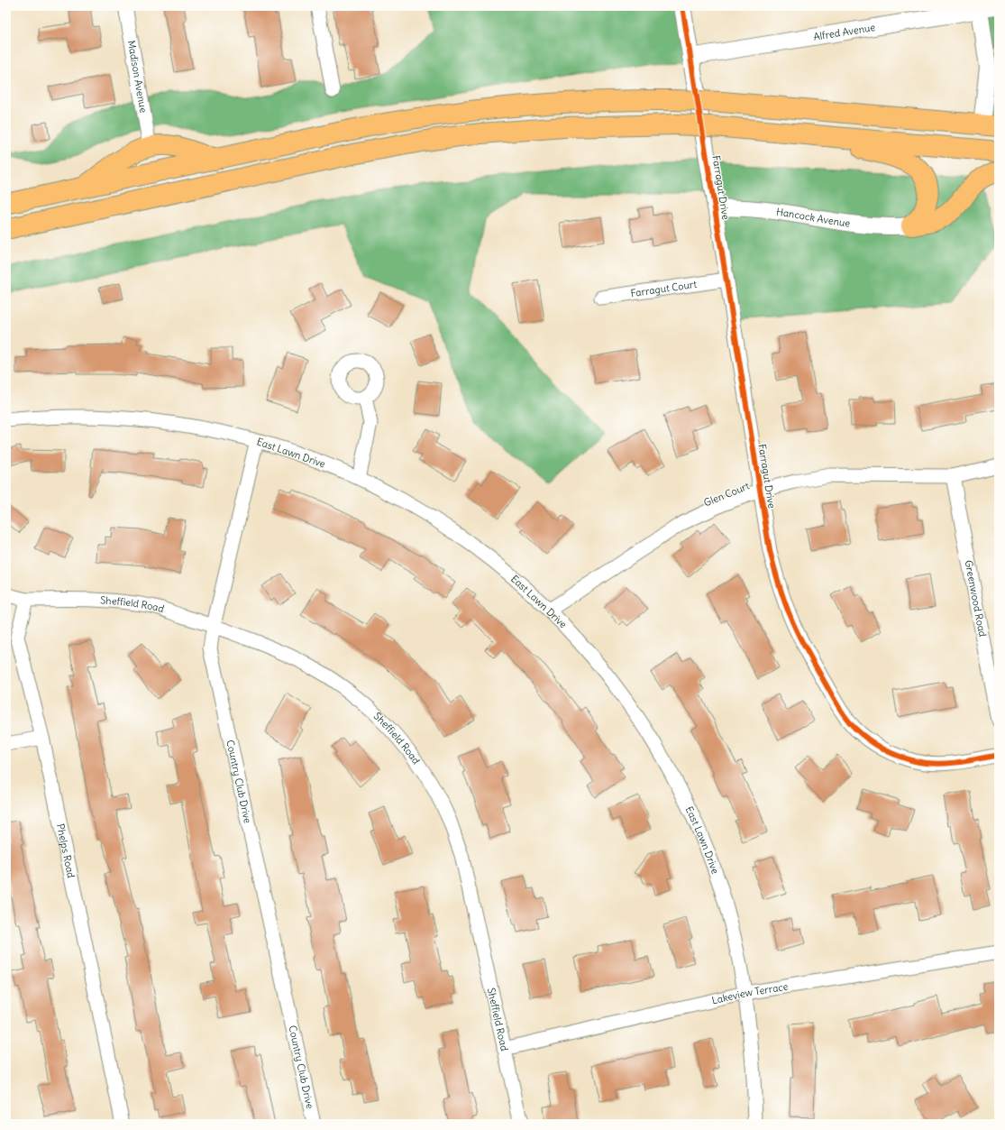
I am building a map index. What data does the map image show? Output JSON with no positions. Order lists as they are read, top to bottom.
{
  "streets": {
    "street": [
      "Alfred Avenue",
      "Madison Avenue",
      "Farragut Drive",
      "Hancock Avenue",
      "Farragut Court",
      "East Lawn Drive",
      "Glen Court",
      "Greenwood Road",
      "Sheffield Road",
      "Country Club Drive",
      "Phelps Road",
      "Lakeview Terrace"
    ]
  },
  "crossings": [
    ["Alfred Avenue", "Farragut Drive"],
    ["Farragut Drive", "Hancock Avenue"],
    ["Farragut Drive", "Farragut Court"],
    ["Farragut Drive", "Glen Court"],
    ["East Lawn Drive", "Glen Court"],
    ["East Lawn Drive", "Country Club Drive"],
    ["East Lawn Drive", "Lakeview Terrace"],
    ["Glen Court", "Greenwood Road"],
    ["Sheffield Road", "Country Club Drive"],
    ["Sheffield Road", "Phelps Road"],
    ["Sheffield Road", "Lakeview Terrace"]
  ]
}
